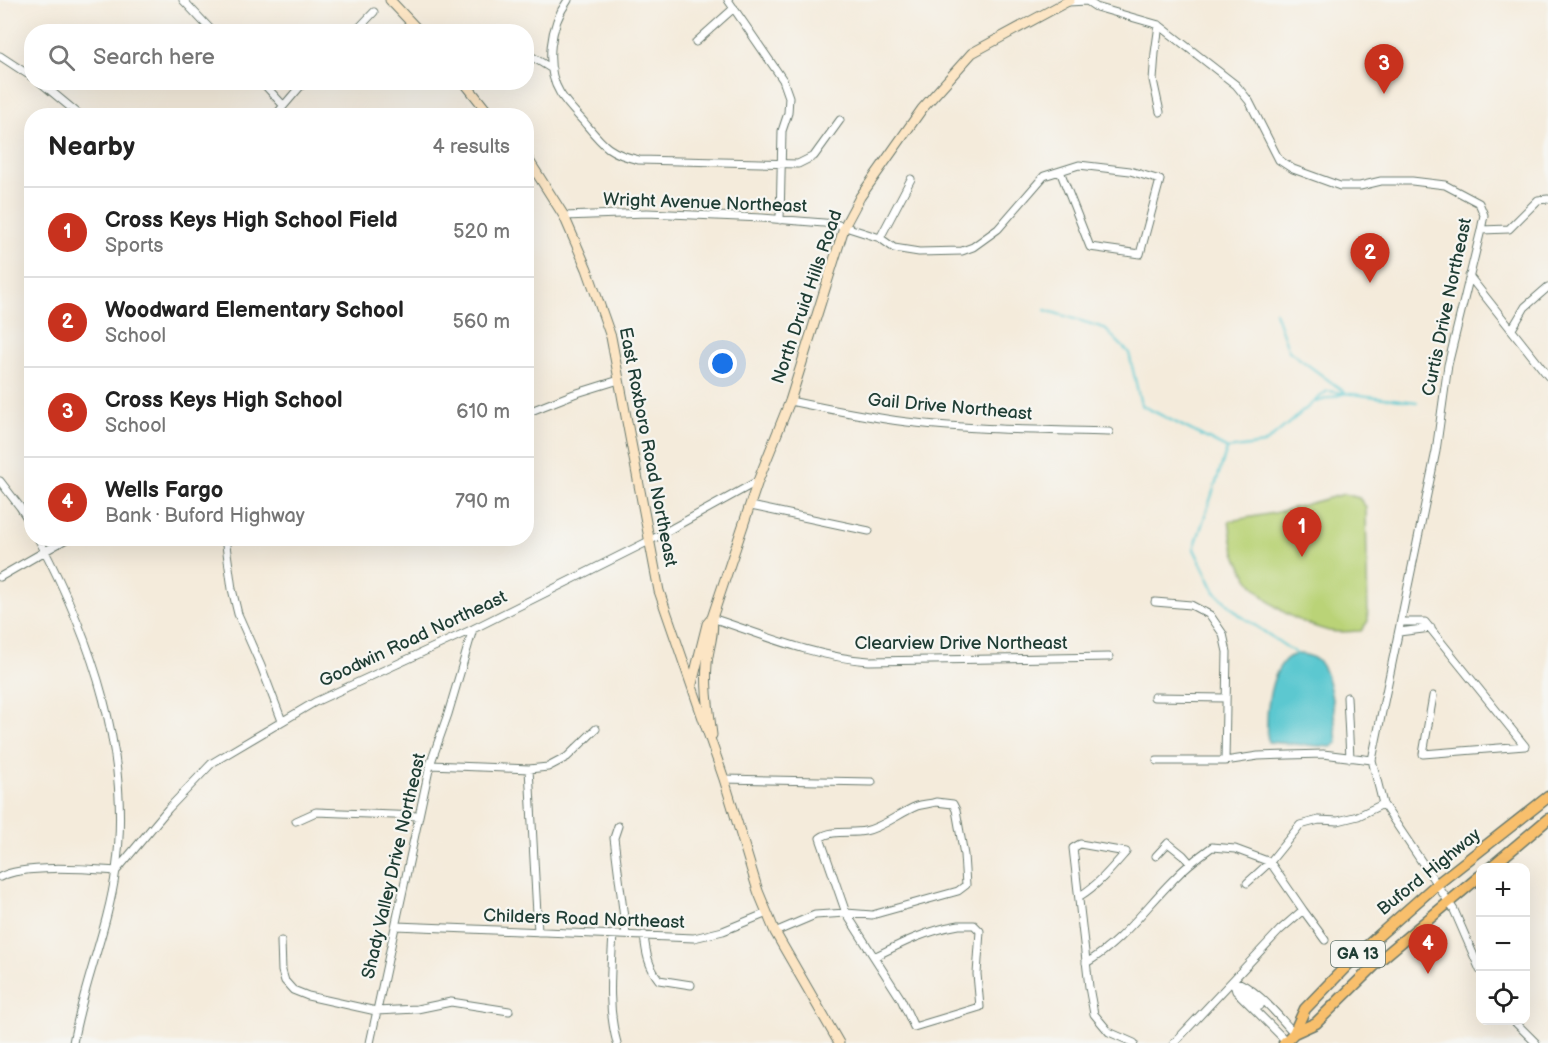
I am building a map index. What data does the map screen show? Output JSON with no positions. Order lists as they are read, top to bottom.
{
  "streets": {
    "main road": [
      "North Druid Hills Road",
      "East Roxboro Road Northeast",
      "Buford Highway",
      "GA 13"
    ],
    "street": [
      "Wright Avenue Northeast",
      "Curtis Drive Northeast",
      "Gail Drive Northeast",
      "Goodwin Road Northeast",
      "Clearview Drive Northeast",
      "Shady Valley Drive Northeast",
      "Childers Road Northeast"
    ]
  },
  "crossings": [
    ["Wright Avenue Northeast", "North Druid Hills Road"],
    ["Wright Avenue Northeast", "East Roxboro Road Northeast"],
    ["North Druid Hills Road", "Curtis Drive Northeast"],
    ["North Druid Hills Road", "Gail Drive Northeast"],
    ["North Druid Hills Road", "East Roxboro Road Northeast"],
    ["North Druid Hills Road", "Goodwin Road Northeast"],
    ["North Druid Hills Road", "Clearview Drive Northeast"],
    ["Curtis Drive Northeast", "Buford Highway"],
    ["East Roxboro Road Northeast", "Goodwin Road Northeast"],
    ["Goodwin Road Northeast", "Shady Valley Drive Northeast"],
    ["Shady Valley Drive Northeast", "Childers Road Northeast"]
  ],
  "page": {
    "search": "Search here",
    "pins": [
      "3",
      "2",
      "1",
      "4"
    ],
    "heading": ["Nearby", "4 results"],
    "list": [
      {
        "mark": "1",
        "name": "Cross Keys High School Field",
        "note": "Sports",
        "value": "520 m"
      },
      {
        "mark": "2",
        "name": "Woodward Elementary School",
        "note": "School",
        "value": "560 m"
      },
      {
        "mark": "3",
        "name": "Cross Keys High School",
        "note": "School",
        "value": "610 m"
      },
      {
        "mark": "4",
        "name": "Wells Fargo",
        "note": "Bank · Buford Highway",
        "value": "790 m"
      }
    ],
    "map_buttons": ["+", "−"]
  }
}
